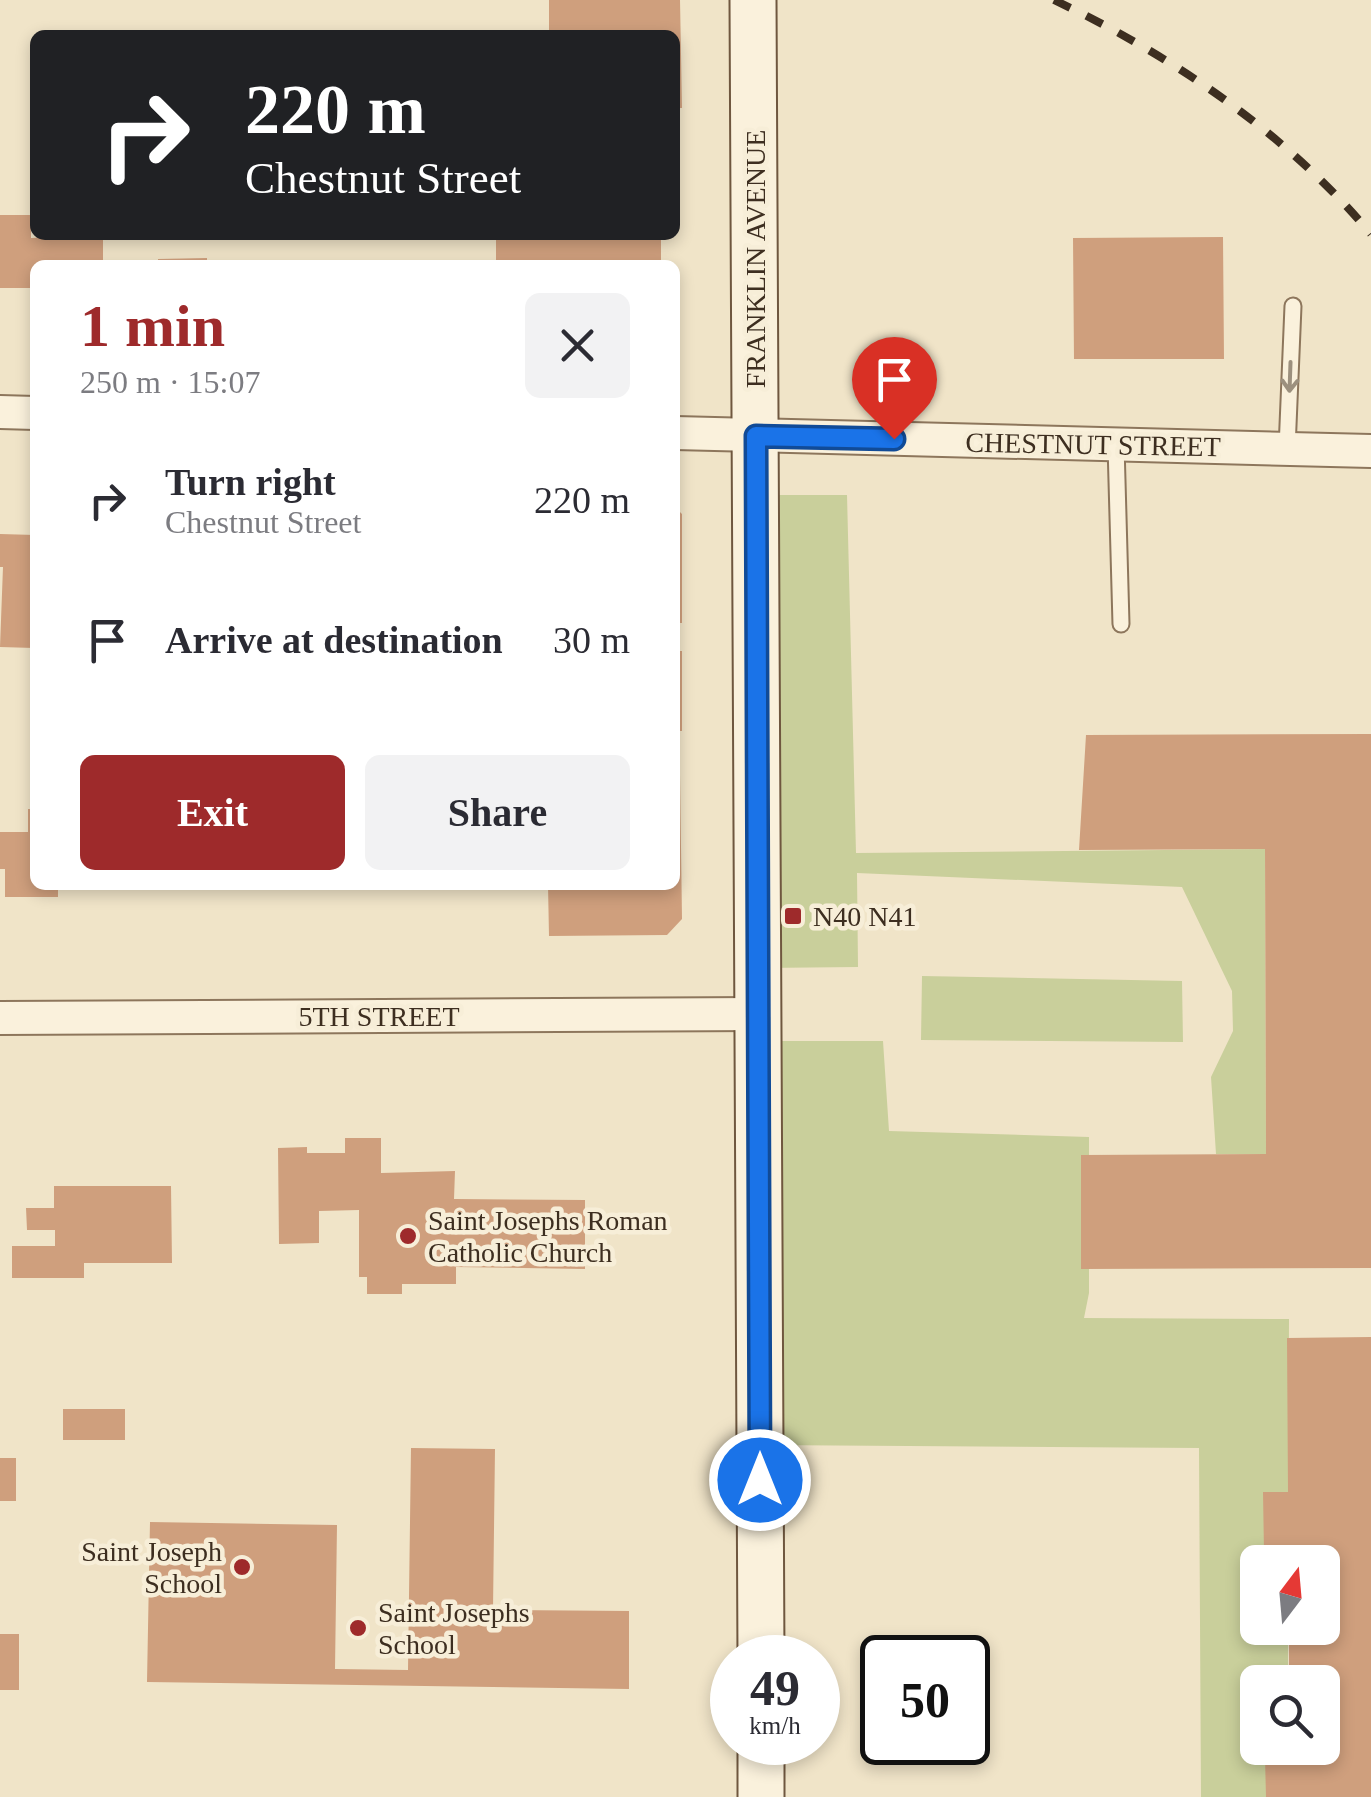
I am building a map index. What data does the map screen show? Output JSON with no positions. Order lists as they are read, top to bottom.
{
  "streets": {
    "main road": ["FRANKLIN AVENUE"],
    "street": ["CHESTNUT STREET", "5TH STREET"]
  },
  "crossings": [
    ["FRANKLIN AVENUE", "CHESTNUT STREET"],
    ["FRANKLIN AVENUE", "5TH STREET"]
  ],
  "places": {
    "transit": ["N40 N41"],
    "other": ["Saint Josephs Roman Catholic Church", "Saint Joseph School", "Saint Josephs School"]
  },
  "north": "top",
  "page": {
    "turn": ["220 m", "Chestnut Street"],
    "heading": ["1 min", "250 m · 15:07"],
    "list": [
      {
        "name": "Turn right",
        "note": "Chestnut Street",
        "value": "220 m"
      },
      {
        "name": "Arrive at destination",
        "value": "30 m"
      }
    ],
    "buttons": ["Exit", "Share"],
    "speed": "49 km/h",
    "limit": "50"
  }
}
